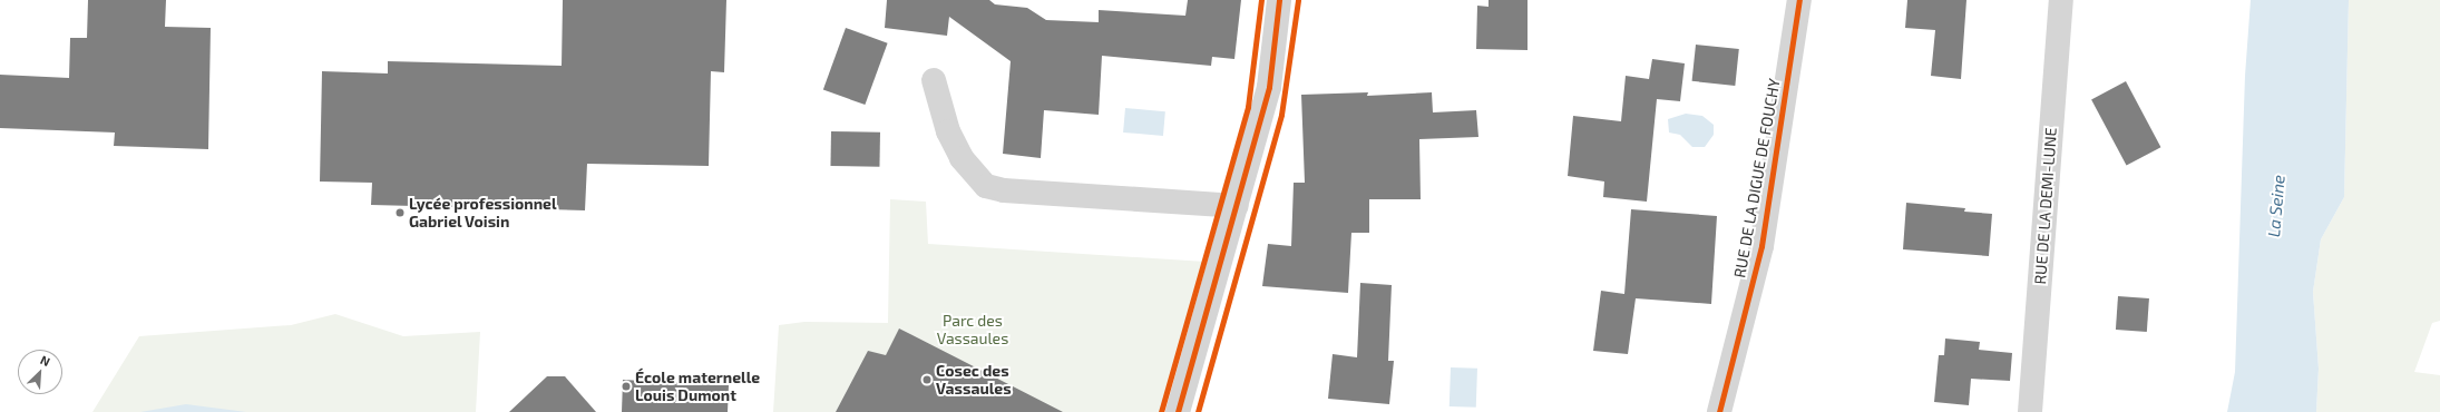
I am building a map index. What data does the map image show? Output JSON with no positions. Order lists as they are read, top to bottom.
{
  "streets": {
    "street": ["RUE DE LA DIGUE DE FOUCHY", "RUE DE LA DEMI-LUNE"]
  },
  "water": ["La Seine"],
  "parks": ["Parc des Vassaules"],
  "places": ["Lycée professionnel Gabriel Voisin", "Cosec des Vassaules", "École maternelle Louis Dumont"],
  "north": "top right"
}
